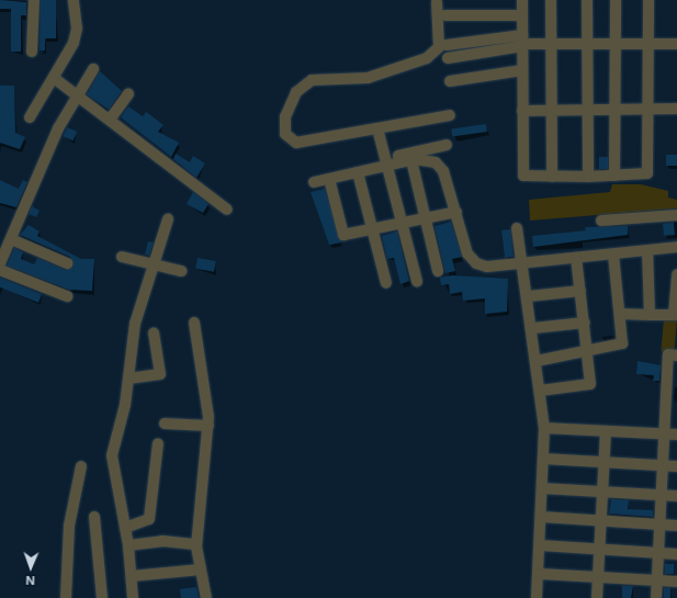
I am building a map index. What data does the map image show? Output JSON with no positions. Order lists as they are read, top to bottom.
{
  "north": "bottom"
}
